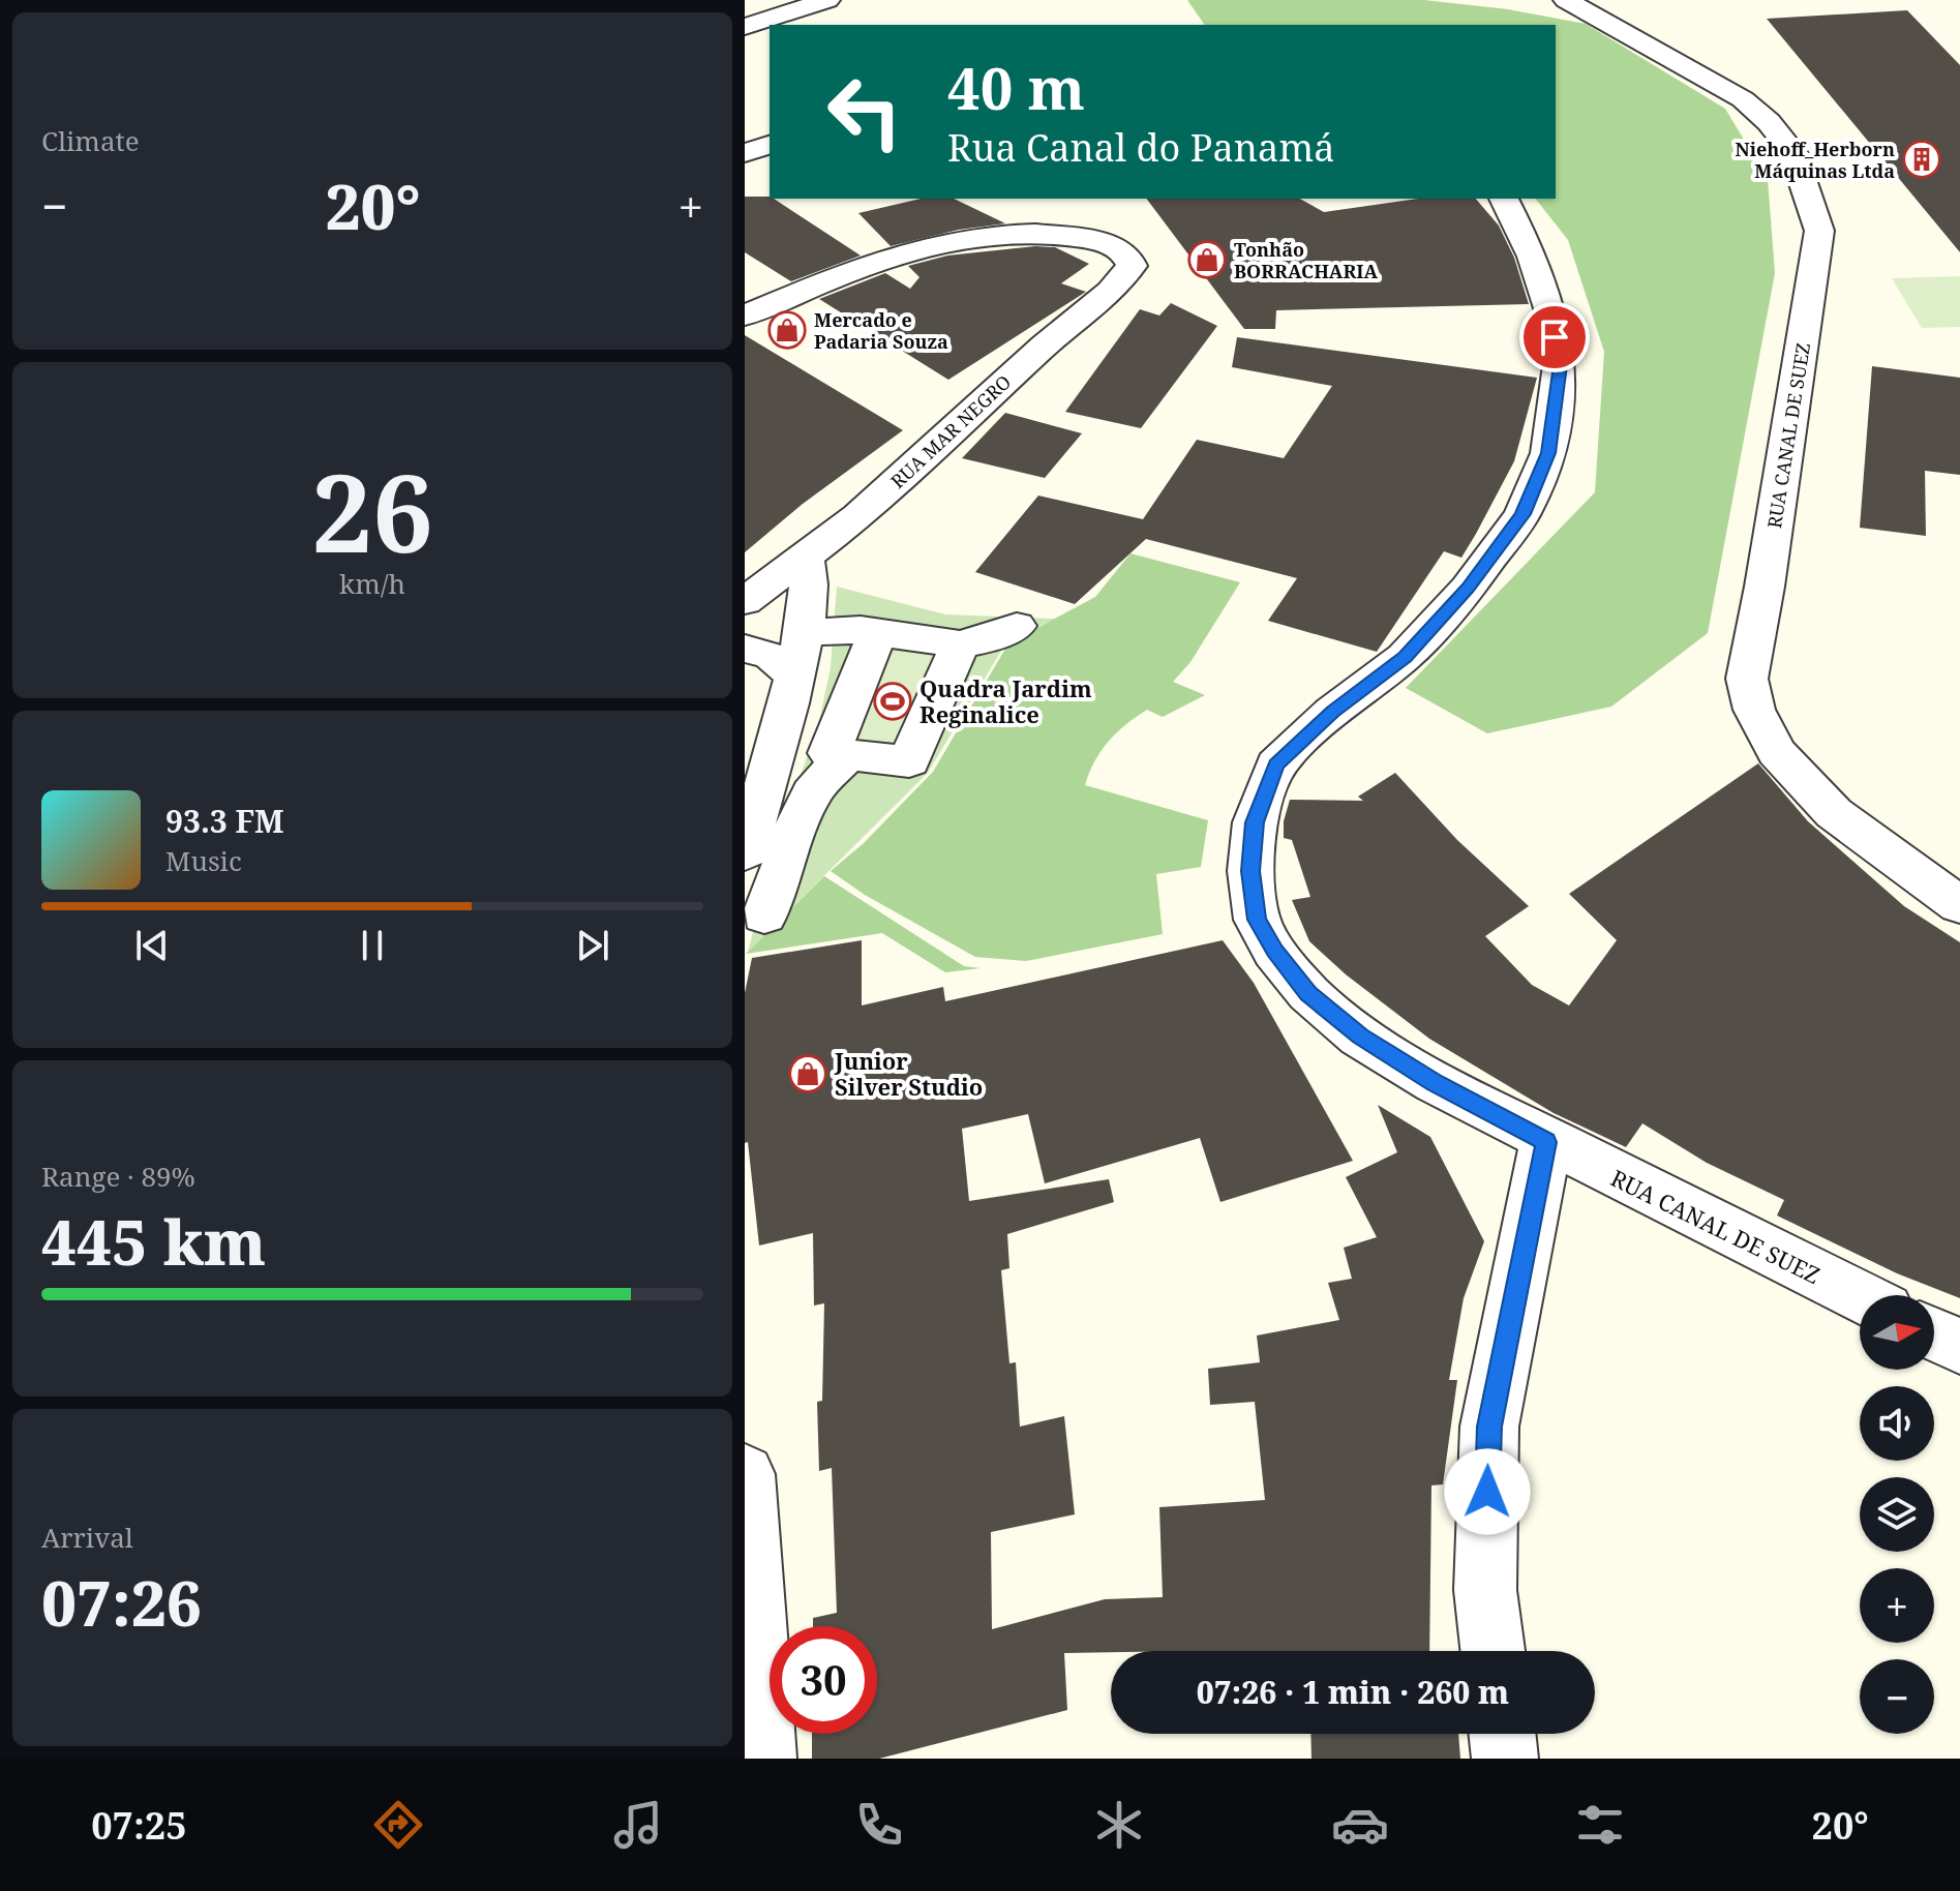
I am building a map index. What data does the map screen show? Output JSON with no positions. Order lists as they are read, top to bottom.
{
  "streets": {
    "street": ["RUA MAR NEGRO", "RUA CANAL DE SUEZ"]
  },
  "places": {
    "building": ["Niehoff_Herborn Máquinas Ltda"],
    "shop": ["Tonhão BORRACHARIA", "Mercado e Padaria Souza", "Junior Silver Studio"],
    "sports": ["Quadra Jardim Reginalice"]
  },
  "north": "right",
  "page": {
    "tile": [
      "Climate",
      ["26", "km/h"],
      ["Range · 89%", "445 km"],
      ["Arrival", "07:26"]
    ],
    "turn": ["40 m", "Rua Canal do Panamá"],
    "heat": ["−", "20°", "+"],
    "song": ["93.3 FM", "Music"],
    "map_buttons": ["+", "−"],
    "limit": "30",
    "trip": "07:26 · 1 min · 260 m",
    "tabs": ["07:25", "20°"]
  }
}
